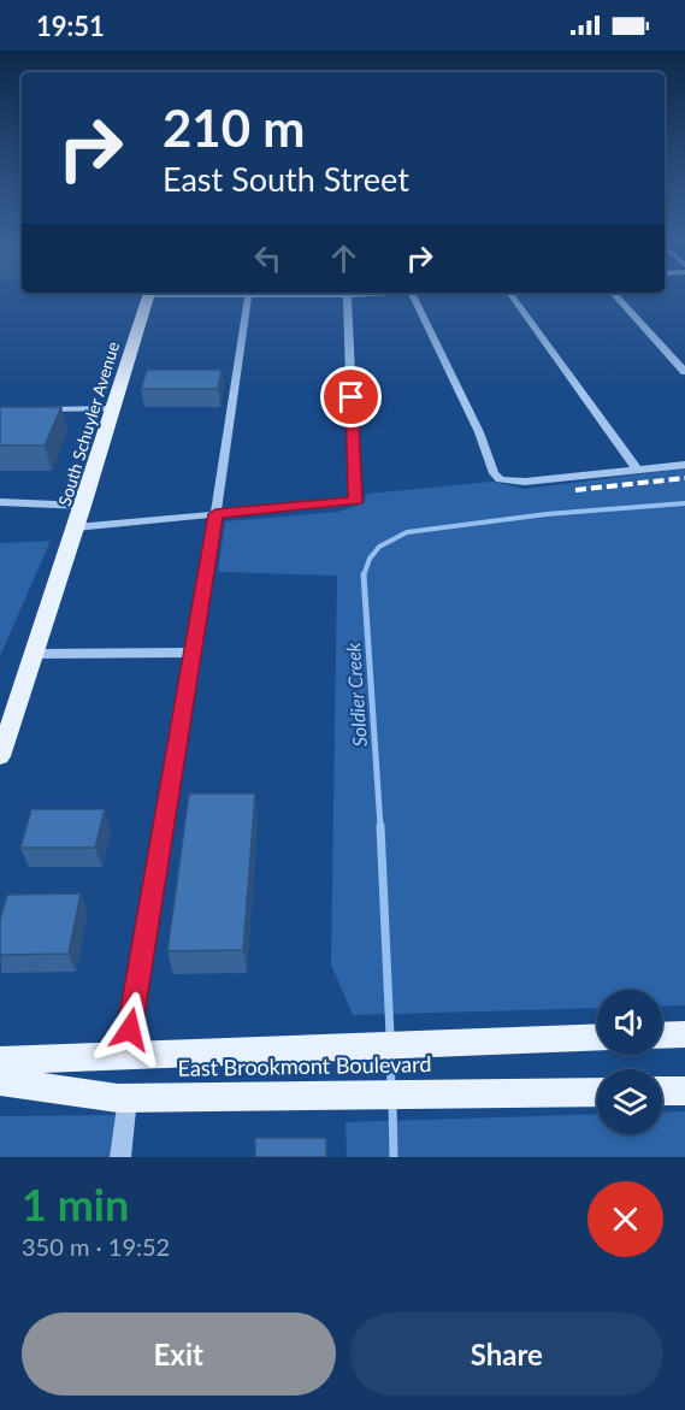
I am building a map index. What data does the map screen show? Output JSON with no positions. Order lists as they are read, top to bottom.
{
  "streets": {
    "main road": ["South Schuyler Avenue", "East Brookmont Boulevard"]
  },
  "water": ["Soldier Creek"],
  "page": {
    "status": "19:51",
    "turn": ["210 m", "East South Street"],
    "heading": ["1 min", "350 m · 19:52"],
    "buttons": ["Exit", "Share"]
  }
}
